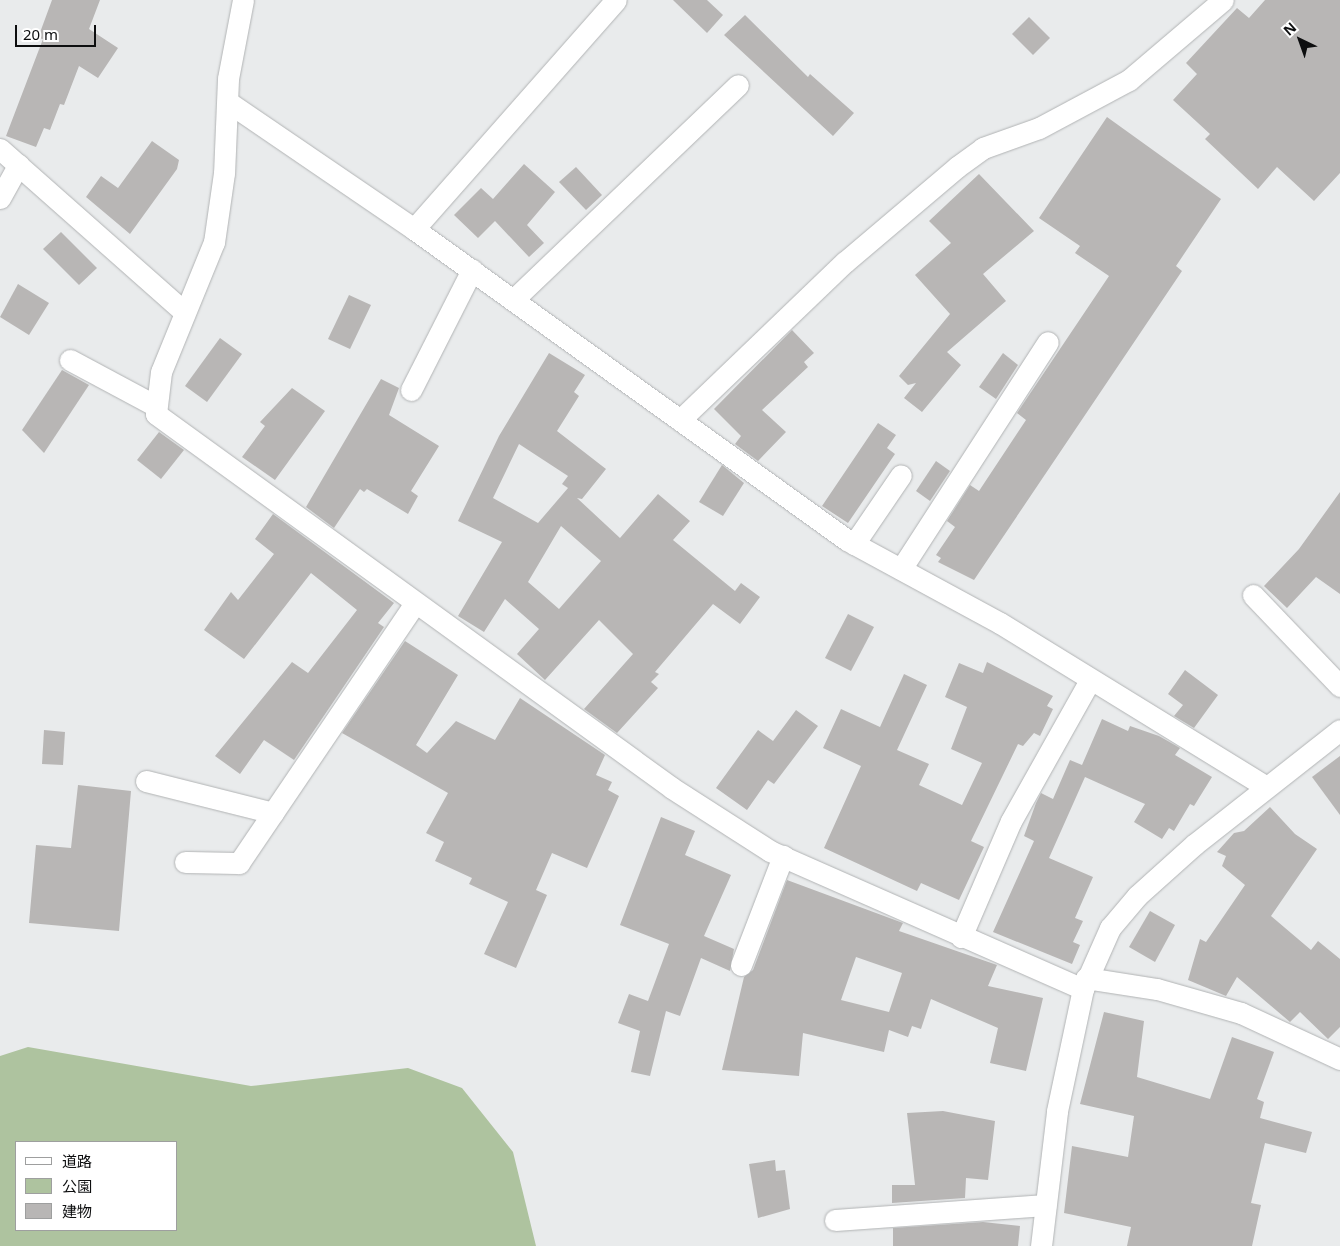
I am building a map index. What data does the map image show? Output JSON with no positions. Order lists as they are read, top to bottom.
{
  "legend": ["道路", "公園", "建物"],
  "scale_bar": "20 m",
  "north": "top left"
}
